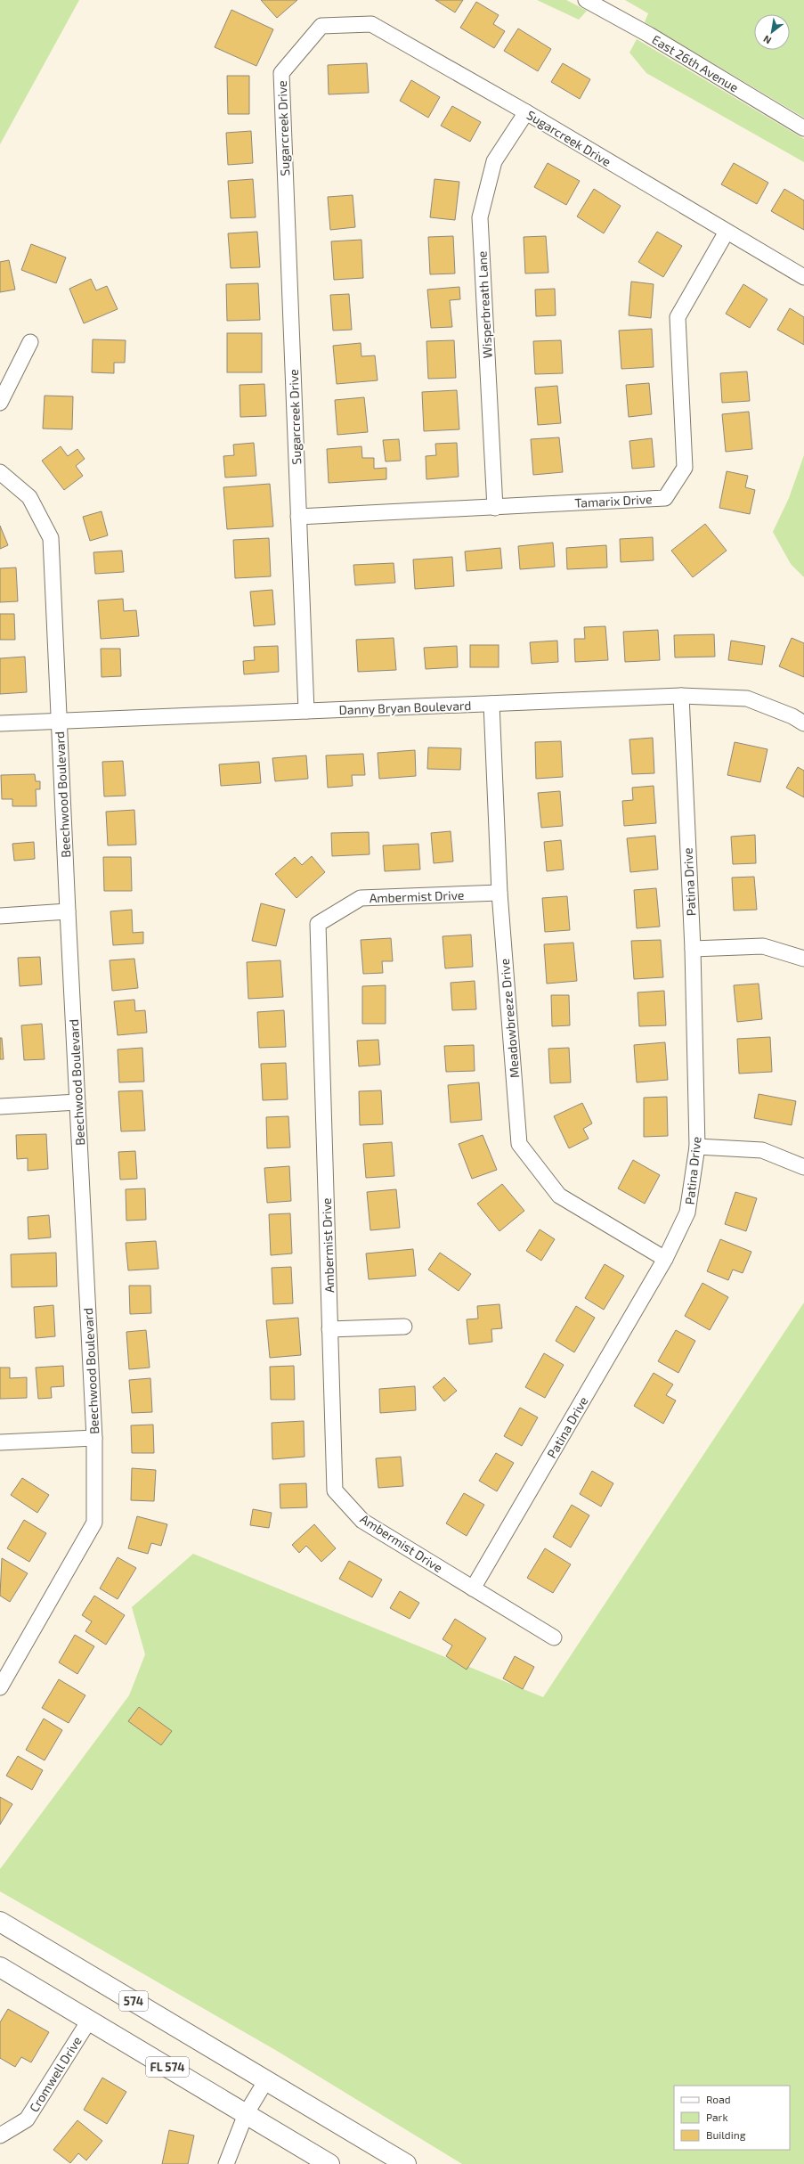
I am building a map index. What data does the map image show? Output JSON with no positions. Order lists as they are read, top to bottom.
{
  "streets": {
    "main road": ["574", "FL 574"],
    "street": [
      "East 26th Avenue",
      "Sugarcreek Drive",
      "Wisperbreath Lane",
      "Tamarix Drive",
      "Danny Bryan Boulevard",
      "Beechwood Boulevard",
      "Patina Drive",
      "Ambermist Drive",
      "Meadowbreeze Drive",
      "Cromwell Drive"
    ]
  },
  "crossings": [
    ["Sugarcreek Drive", "Wisperbreath Lane"],
    ["Sugarcreek Drive", "Tamarix Drive"],
    ["Sugarcreek Drive", "Danny Bryan Boulevard"],
    ["Wisperbreath Lane", "Tamarix Drive"],
    ["Danny Bryan Boulevard", "Beechwood Boulevard"],
    ["Danny Bryan Boulevard", "Patina Drive"],
    ["Danny Bryan Boulevard", "Meadowbreeze Drive"],
    ["Patina Drive", "Ambermist Drive"],
    ["Patina Drive", "Meadowbreeze Drive"],
    ["Ambermist Drive", "Meadowbreeze Drive"],
    ["FL 574", "Cromwell Drive"]
  ],
  "legend": ["Road", "Park", "Building"],
  "north": "bottom left"
}
